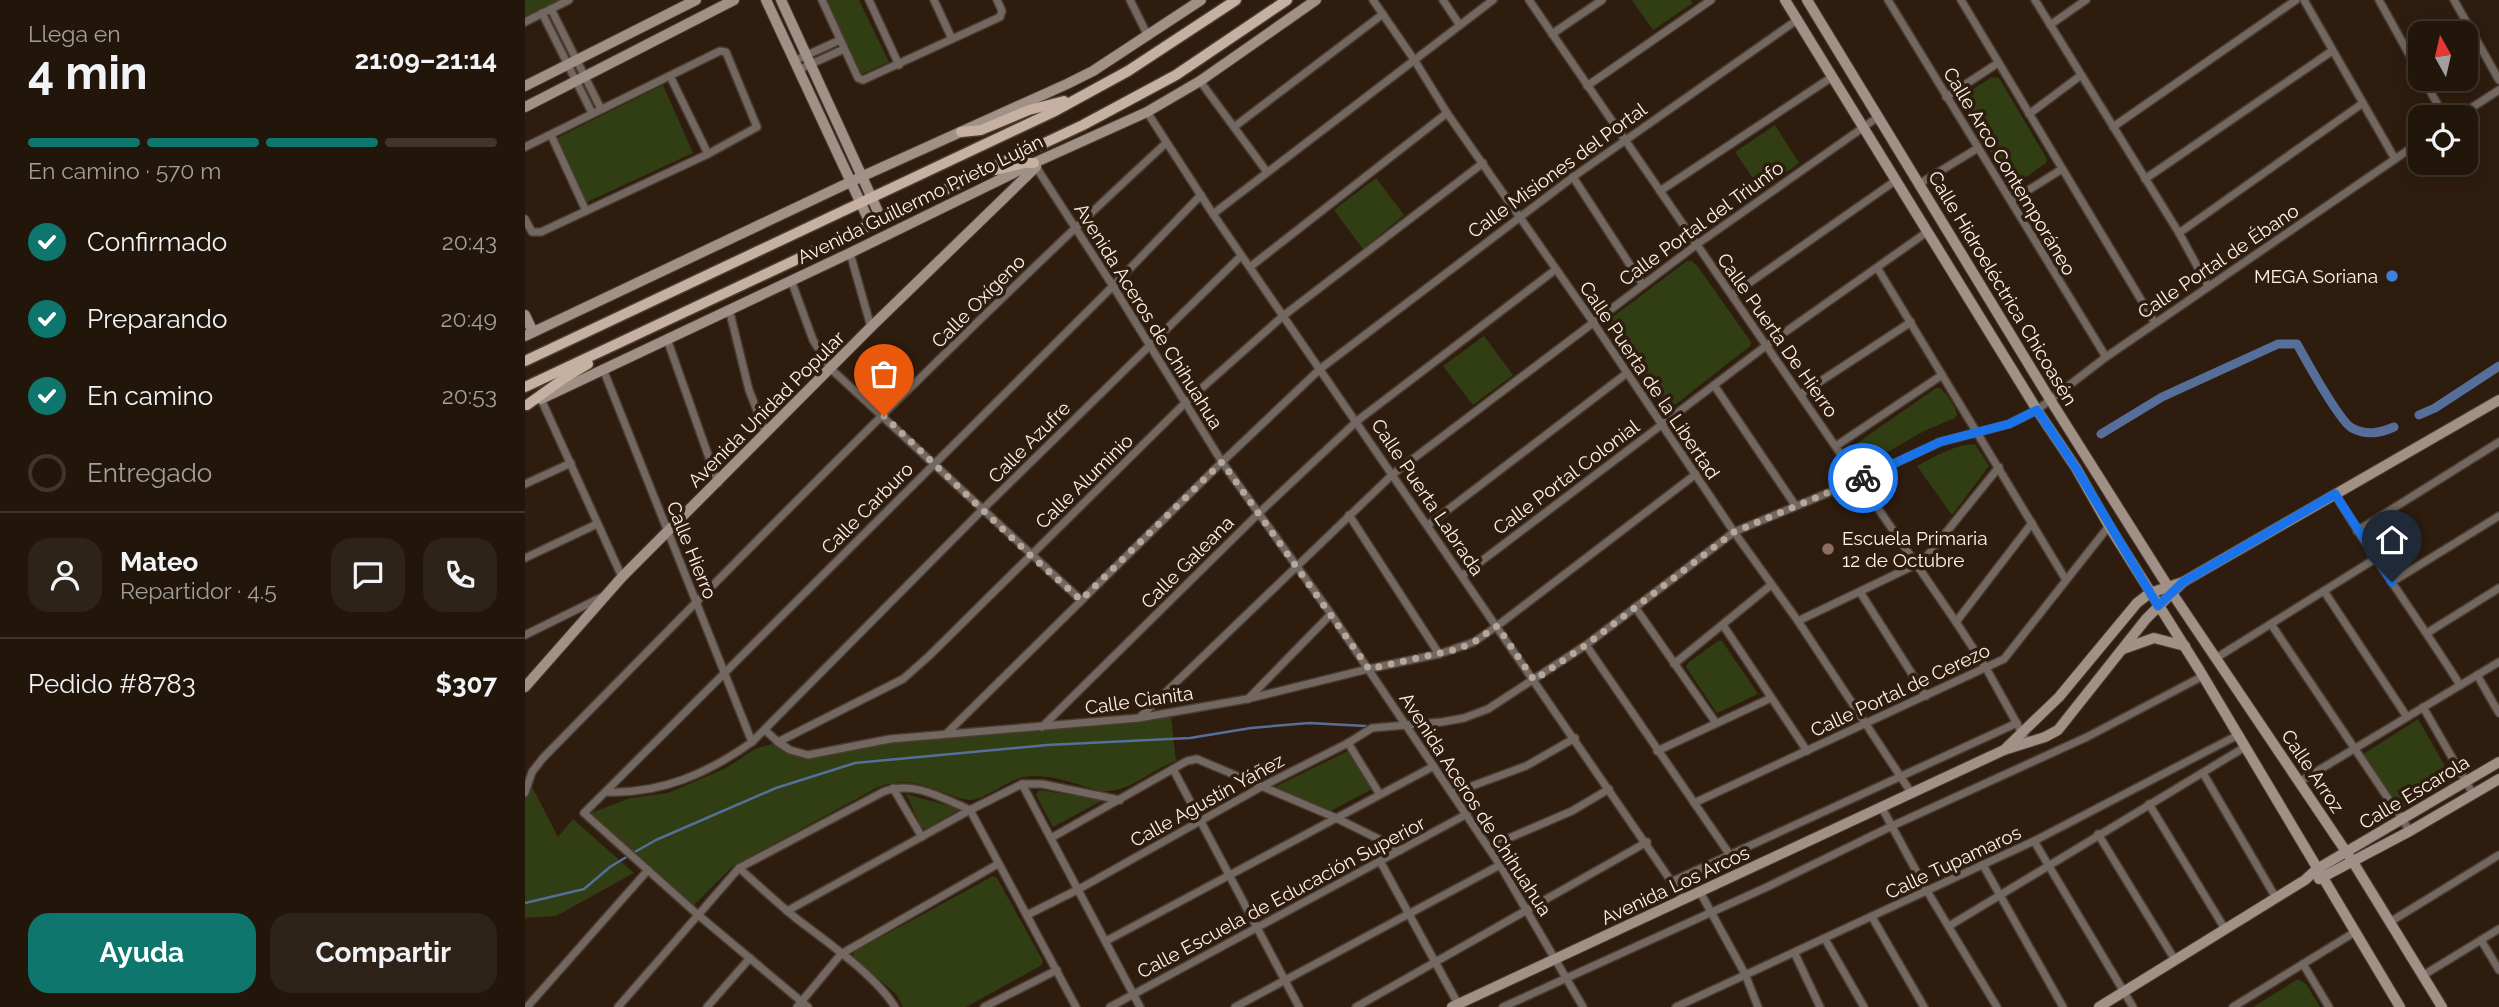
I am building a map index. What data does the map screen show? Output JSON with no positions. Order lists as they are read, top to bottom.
{
  "streets": {
    "main road": ["Avenida Guillermo Prieto Luján"],
    "street": [
      "Calle Misiones del Portal",
      "Calle Arco Contemporáneo",
      "Calle Portal del Triunfo",
      "Calle Portal de Ébano",
      "Calle Hidroeléctrica Chicoasén",
      "Calle Oxígeno",
      "Avenida Aceros de Chihuahua",
      "Calle Puerta De Hierro",
      "Calle Puerta de la Libertad",
      "Avenida Unidad Popular",
      "Calle Azufre",
      "Calle Portal Colonial",
      "Calle Aluminio",
      "Calle Puerta Labrada",
      "Calle Carburo",
      "Calle Hierro",
      "Calle Galeana",
      "Calle Portal de Cerezo",
      "Calle Cianita",
      "Calle Arroz",
      "Calle Escarola",
      "Calle Agustín Yáñez",
      "Calle Tupamaros",
      "Avenida Los Arcos",
      "Calle Escuela de Educación Superior"
    ]
  },
  "crossings": [
    ["Calle Misiones del Portal", "Calle Hidroeléctrica Chicoasén"],
    ["Calle Misiones del Portal", "Avenida Aceros de Chihuahua"],
    ["Calle Misiones del Portal", "Calle Puerta De Hierro"],
    ["Calle Misiones del Portal", "Calle Puerta de la Libertad"],
    ["Calle Misiones del Portal", "Calle Puerta Labrada"],
    ["Calle Misiones del Portal", "Calle Cianita"],
    ["Calle Arco Contemporáneo", "Calle Portal de Ébano"],
    ["Avenida Guillermo Prieto Luján", "Avenida Aceros de Chihuahua"],
    ["Avenida Guillermo Prieto Luján", "Avenida Unidad Popular"],
    ["Avenida Guillermo Prieto Luján", "Calle Puerta Labrada"],
    ["Avenida Guillermo Prieto Luján", "Calle Hierro"],
    ["Calle Portal del Triunfo", "Calle Hidroeléctrica Chicoasén"],
    ["Calle Portal del Triunfo", "Avenida Aceros de Chihuahua"],
    ["Calle Portal del Triunfo", "Calle Puerta De Hierro"],
    ["Calle Portal del Triunfo", "Calle Puerta de la Libertad"],
    ["Calle Portal del Triunfo", "Calle Puerta Labrada"],
    ["Calle Portal del Triunfo", "Calle Cianita"],
    ["Calle Portal de Ébano", "Calle Hidroeléctrica Chicoasén"],
    ["Calle Portal de Ébano", "Calle Puerta De Hierro"],
    ["Calle Portal de Ébano", "Calle Puerta de la Libertad"],
    ["Calle Portal de Ébano", "Calle Agustín Yáñez"],
    ["Calle Hidroeléctrica Chicoasén", "Calle Portal Colonial"],
    ["Calle Hidroeléctrica Chicoasén", "Calle Portal de Cerezo"],
    ["Calle Hidroeléctrica Chicoasén", "Calle Arroz"],
    ["Calle Hidroeléctrica Chicoasén", "Avenida Los Arcos"],
    ["Calle Oxígeno", "Avenida Aceros de Chihuahua"],
    ["Calle Oxígeno", "Calle Puerta Labrada"],
    ["Calle Oxígeno", "Calle Hierro"],
    ["Avenida Aceros de Chihuahua", "Avenida Unidad Popular"],
    ["Avenida Aceros de Chihuahua", "Calle Azufre"],
    ["Avenida Aceros de Chihuahua", "Calle Aluminio"],
    ["Avenida Aceros de Chihuahua", "Calle Carburo"],
    ["Avenida Aceros de Chihuahua", "Calle Galeana"],
    ["Avenida Aceros de Chihuahua", "Calle Cianita"],
    ["Avenida Aceros de Chihuahua", "Calle Agustín Yáñez"],
    ["Avenida Aceros de Chihuahua", "Avenida Los Arcos"],
    ["Avenida Aceros de Chihuahua", "Calle Escuela de Educación Superior"],
    ["Calle Puerta De Hierro", "Calle Portal Colonial"],
    ["Calle Puerta De Hierro", "Calle Portal de Cerezo"],
    ["Calle Puerta De Hierro", "Avenida Los Arcos"],
    ["Calle Puerta de la Libertad", "Calle Portal Colonial"],
    ["Calle Puerta de la Libertad", "Calle Aluminio"],
    ["Calle Puerta de la Libertad", "Calle Galeana"],
    ["Calle Puerta de la Libertad", "Calle Portal de Cerezo"],
    ["Calle Puerta de la Libertad", "Calle Cianita"],
    ["Calle Puerta de la Libertad", "Calle Agustín Yáñez"],
    ["Calle Puerta de la Libertad", "Avenida Los Arcos"],
    ["Avenida Unidad Popular", "Calle Hierro"],
    ["Calle Azufre", "Calle Puerta Labrada"],
    ["Calle Azufre", "Calle Carburo"],
    ["Calle Azufre", "Calle Hierro"],
    ["Calle Portal Colonial", "Calle Puerta Labrada"],
    ["Calle Aluminio", "Calle Puerta Labrada"],
    ["Calle Aluminio", "Calle Cianita"],
    ["Calle Puerta Labrada", "Calle Carburo"],
    ["Calle Puerta Labrada", "Calle Galeana"],
    ["Calle Puerta Labrada", "Calle Cianita"],
    ["Calle Puerta Labrada", "Calle Agustín Yáñez"],
    ["Calle Puerta Labrada", "Avenida Los Arcos"],
    ["Calle Carburo", "Calle Hierro"],
    ["Calle Galeana", "Calle Cianita"],
    ["Calle Arroz", "Calle Escarola"],
    ["Calle Arroz", "Avenida Los Arcos"]
  ],
  "places": ["MEGA Soriana", "Escuela Primaria 12 de Octubre"],
  "north": "top",
  "page": {
    "heading": ["4 min", "Llega en", "21:09–21:14"],
    "panel": [
      "Mateo",
      "Repartidor · 4.5",
      "Pedido #8783",
      "$307"
    ],
    "bar": "En camino · 570 m",
    "list": [
      ["Confirmado", "20:43"],
      ["Preparando", "20:49"],
      ["En camino", "20:53"],
      "Entregado"
    ],
    "buttons": ["Ayuda", "Compartir"]
  }
}
